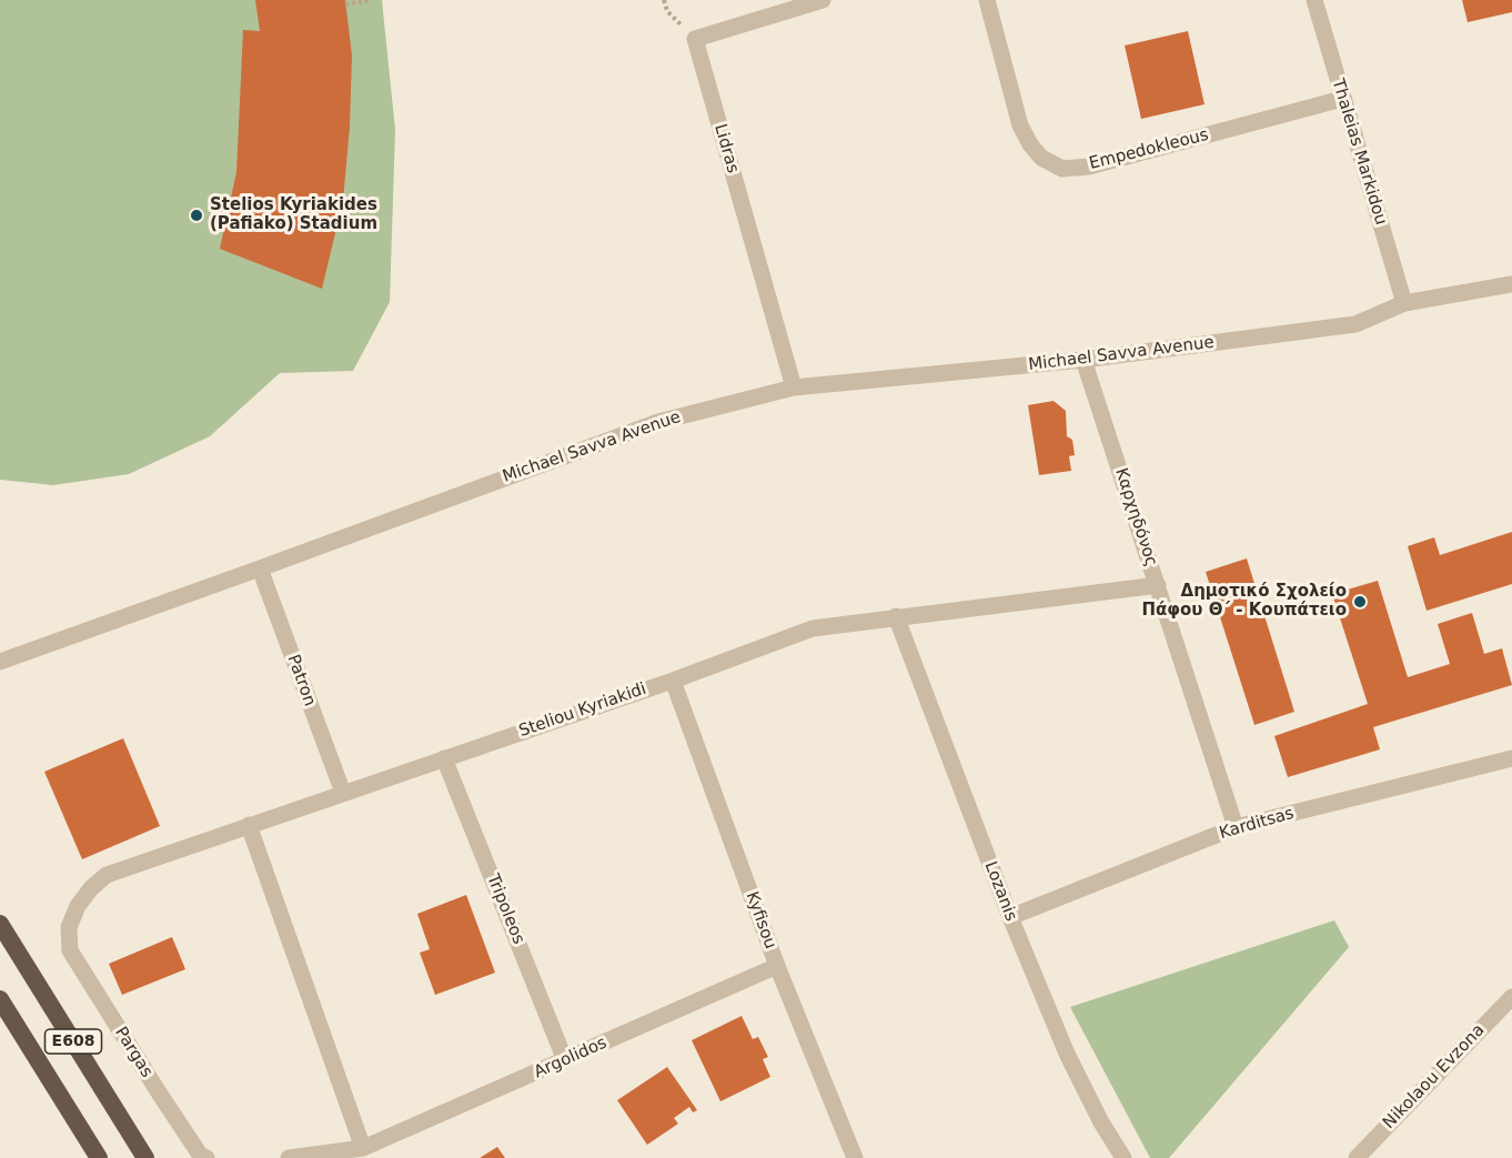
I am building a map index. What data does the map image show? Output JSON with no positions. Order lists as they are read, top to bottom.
{
  "streets": {
    "highway": ["E608"],
    "street": [
      "Lidras",
      "Empedokleous",
      "Thaleias Markidou",
      "Michael Savva Avenue",
      "Καρχηδόνος",
      "Patron",
      "Steliou Kyriakidi",
      "Karditsas",
      "Lozanis",
      "Tripoleos",
      "Kyfisou",
      "Pargas",
      "Argolidos",
      "Nikolaou Evzona"
    ]
  },
  "crossings": [
    ["Lidras", "Michael Savva Avenue"],
    ["Empedokleous", "Thaleias Markidou"],
    ["Thaleias Markidou", "Michael Savva Avenue"],
    ["Michael Savva Avenue", "Καρχηδόνος"],
    ["Michael Savva Avenue", "Patron"],
    ["Καρχηδόνος", "Steliou Kyriakidi"],
    ["Καρχηδόνος", "Karditsas"],
    ["Patron", "Steliou Kyriakidi"],
    ["Steliou Kyriakidi", "Lozanis"],
    ["Steliou Kyriakidi", "Tripoleos"],
    ["Steliou Kyriakidi", "Kyfisou"],
    ["Steliou Kyriakidi", "Pargas"],
    ["Karditsas", "Lozanis"],
    ["Tripoleos", "Argolidos"],
    ["Kyfisou", "Argolidos"]
  ],
  "places": ["Stelios Kyriakides (Pafiako) Stadium", "Δημοτικό Σχολείο Πάφου Θ΄ - Κουπάτειο"]
}
